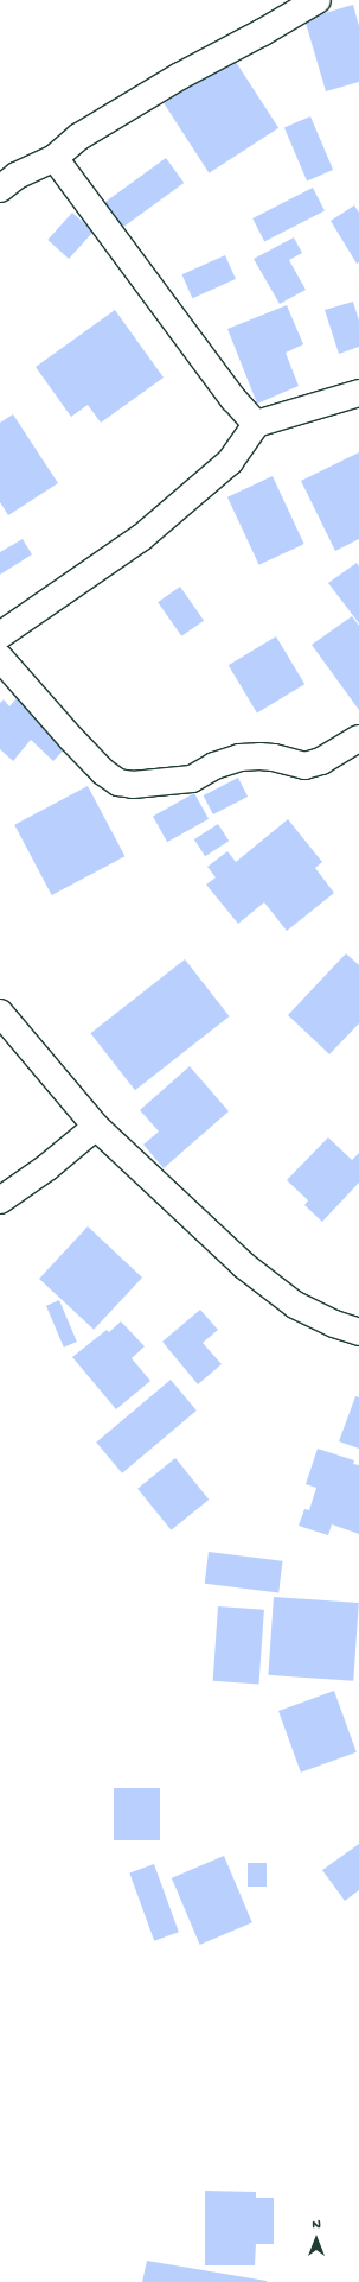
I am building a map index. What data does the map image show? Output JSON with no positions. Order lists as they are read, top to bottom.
{
  "north": "top"
}
